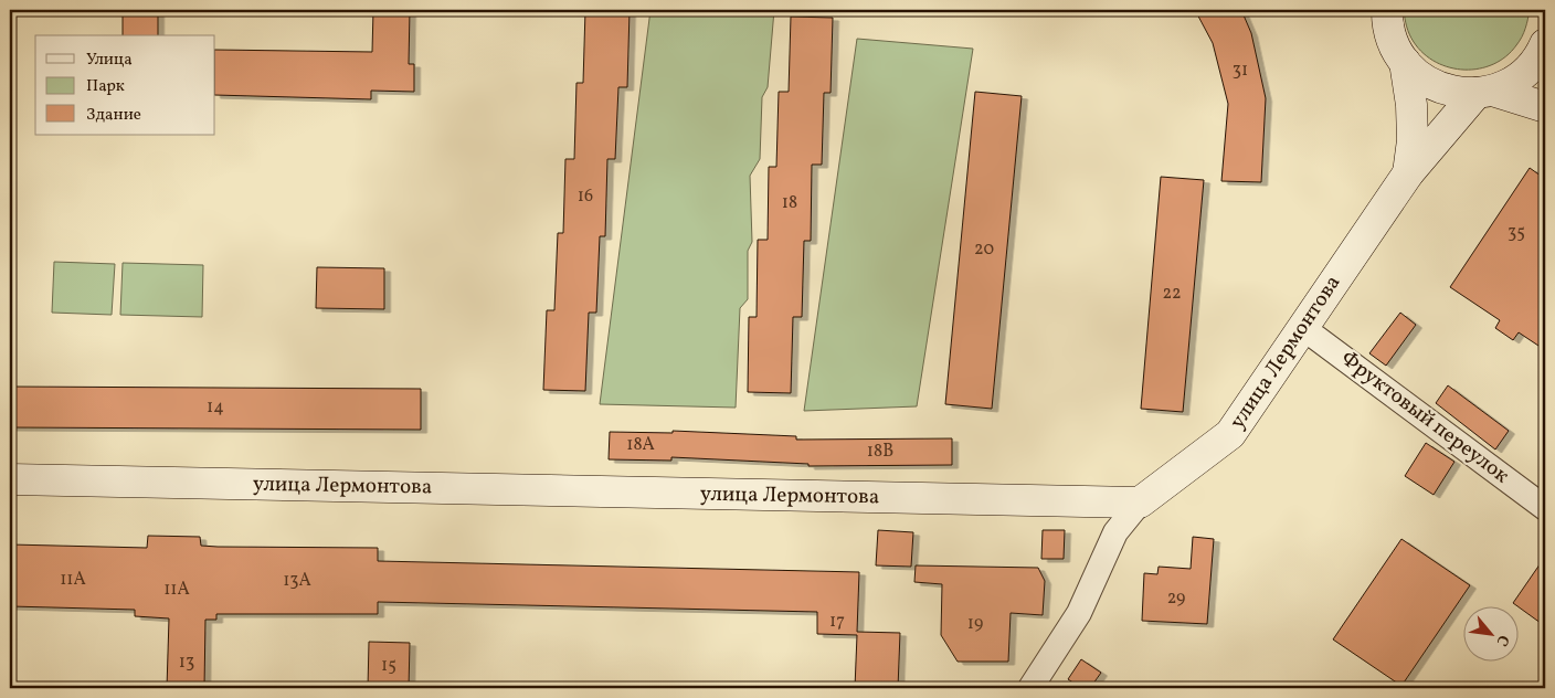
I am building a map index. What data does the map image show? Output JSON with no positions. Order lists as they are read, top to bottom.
{
  "streets": {
    "main road": ["улица Лермонтова"],
    "street": ["Фруктовый переулок"]
  },
  "crossings": [
    ["улица Лермонтова", "Фруктовый переулок"]
  ],
  "house_numbers": [
    "31",
    "16",
    "18",
    "35",
    "20",
    "22",
    "14",
    "18А",
    "18В",
    "11А",
    "13А",
    "11А",
    "29",
    "17",
    "19",
    "13",
    "15"
  ],
  "legend": ["Улица", "Парк", "Здание"],
  "north": "bottom right"
}
